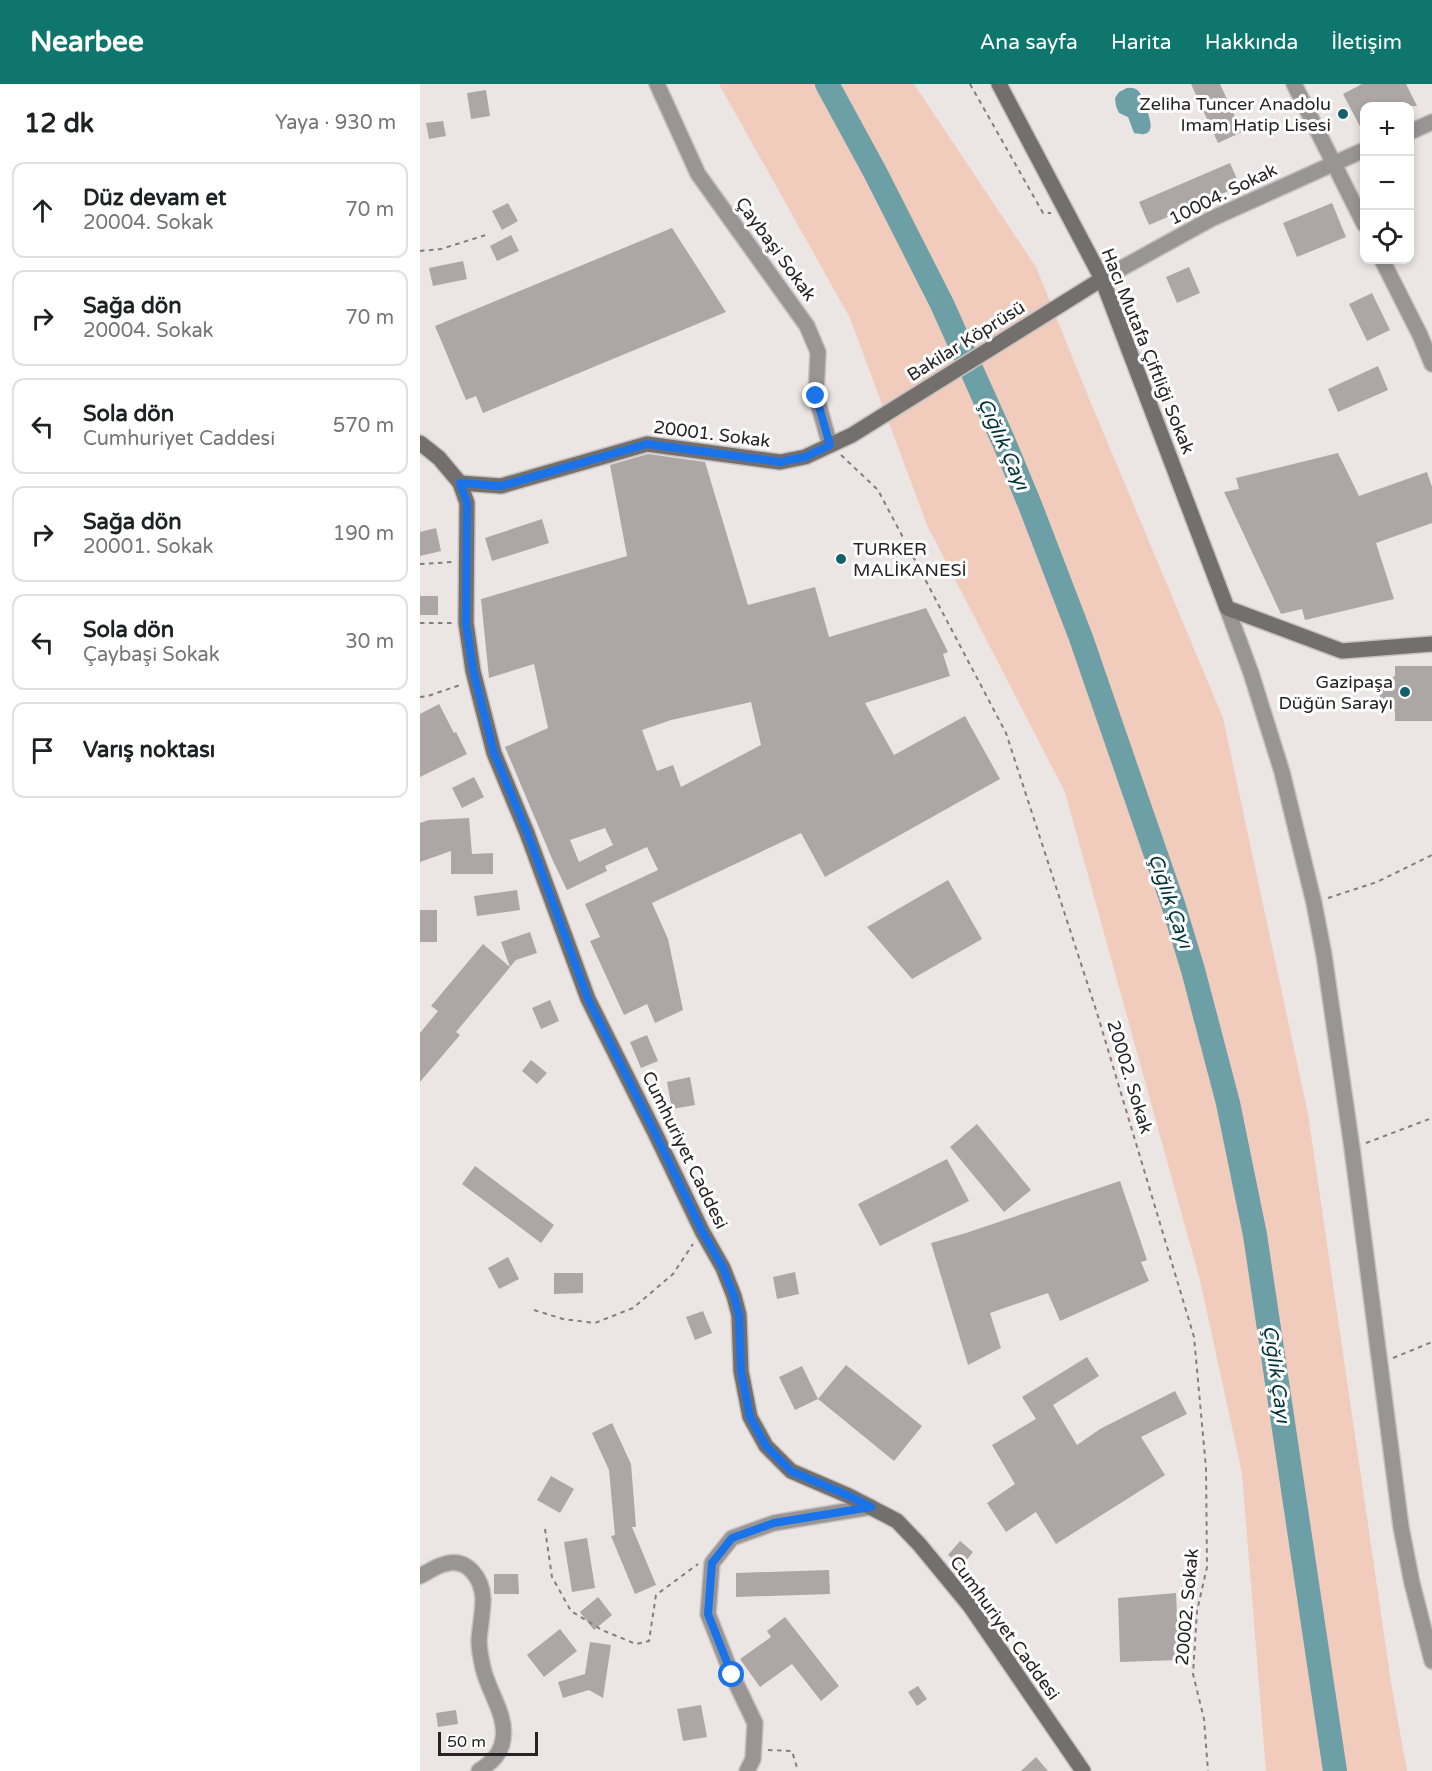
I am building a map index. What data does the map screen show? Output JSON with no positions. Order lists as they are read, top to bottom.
{
  "streets": {
    "street": [
      "10004. Sokak",
      "Çaybaşi Sokak",
      "Bakilar Köprüsü",
      "Hacı Mutafa Çiftliği Sokak",
      "20001. Sokak",
      "Cumhuriyet Caddesi"
    ],
    "path": ["20002. Sokak"]
  },
  "crossings": [
    ["10004. Sokak", "Bakilar Köprüsü"],
    ["10004. Sokak", "Hacı Mutafa Çiftliği Sokak"],
    ["Çaybaşi Sokak", "20001. Sokak"],
    ["Çaybaşi Sokak", "20002. Sokak"],
    ["Bakilar Köprüsü", "Hacı Mutafa Çiftliği Sokak"],
    ["Bakilar Köprüsü", "20001. Sokak"],
    ["20001. Sokak", "20002. Sokak"],
    ["20001. Sokak", "Cumhuriyet Caddesi"]
  ],
  "water": ["Çığlık Çayı"],
  "places": ["Zeliha Tuncer Anadolu Imam Hatip Lisesi", "TURKER MALİKANESİ", "Gazipaşa Düğün Sarayı"],
  "scale_bar": "50 m",
  "page": {
    "header": "Nearbee",
    "nav": [
      "Ana sayfa",
      "Harita",
      "Hakkında",
      "İletişim"
    ],
    "heading": ["12 dk", "Yaya · 930 m"],
    "map_buttons": ["+", "−"],
    "list": [
      ["Düz devam et", "20004. Sokak", "70 m"],
      ["Sağa dön", "20004. Sokak", "70 m"],
      ["Sola dön", "Cumhuriyet Caddesi", "570 m"],
      ["Sağa dön", "20001. Sokak", "190 m"],
      ["Sola dön", "Çaybaşi Sokak", "30 m"],
      "Varış noktası"
    ],
    "scale": "50 m"
  }
}
